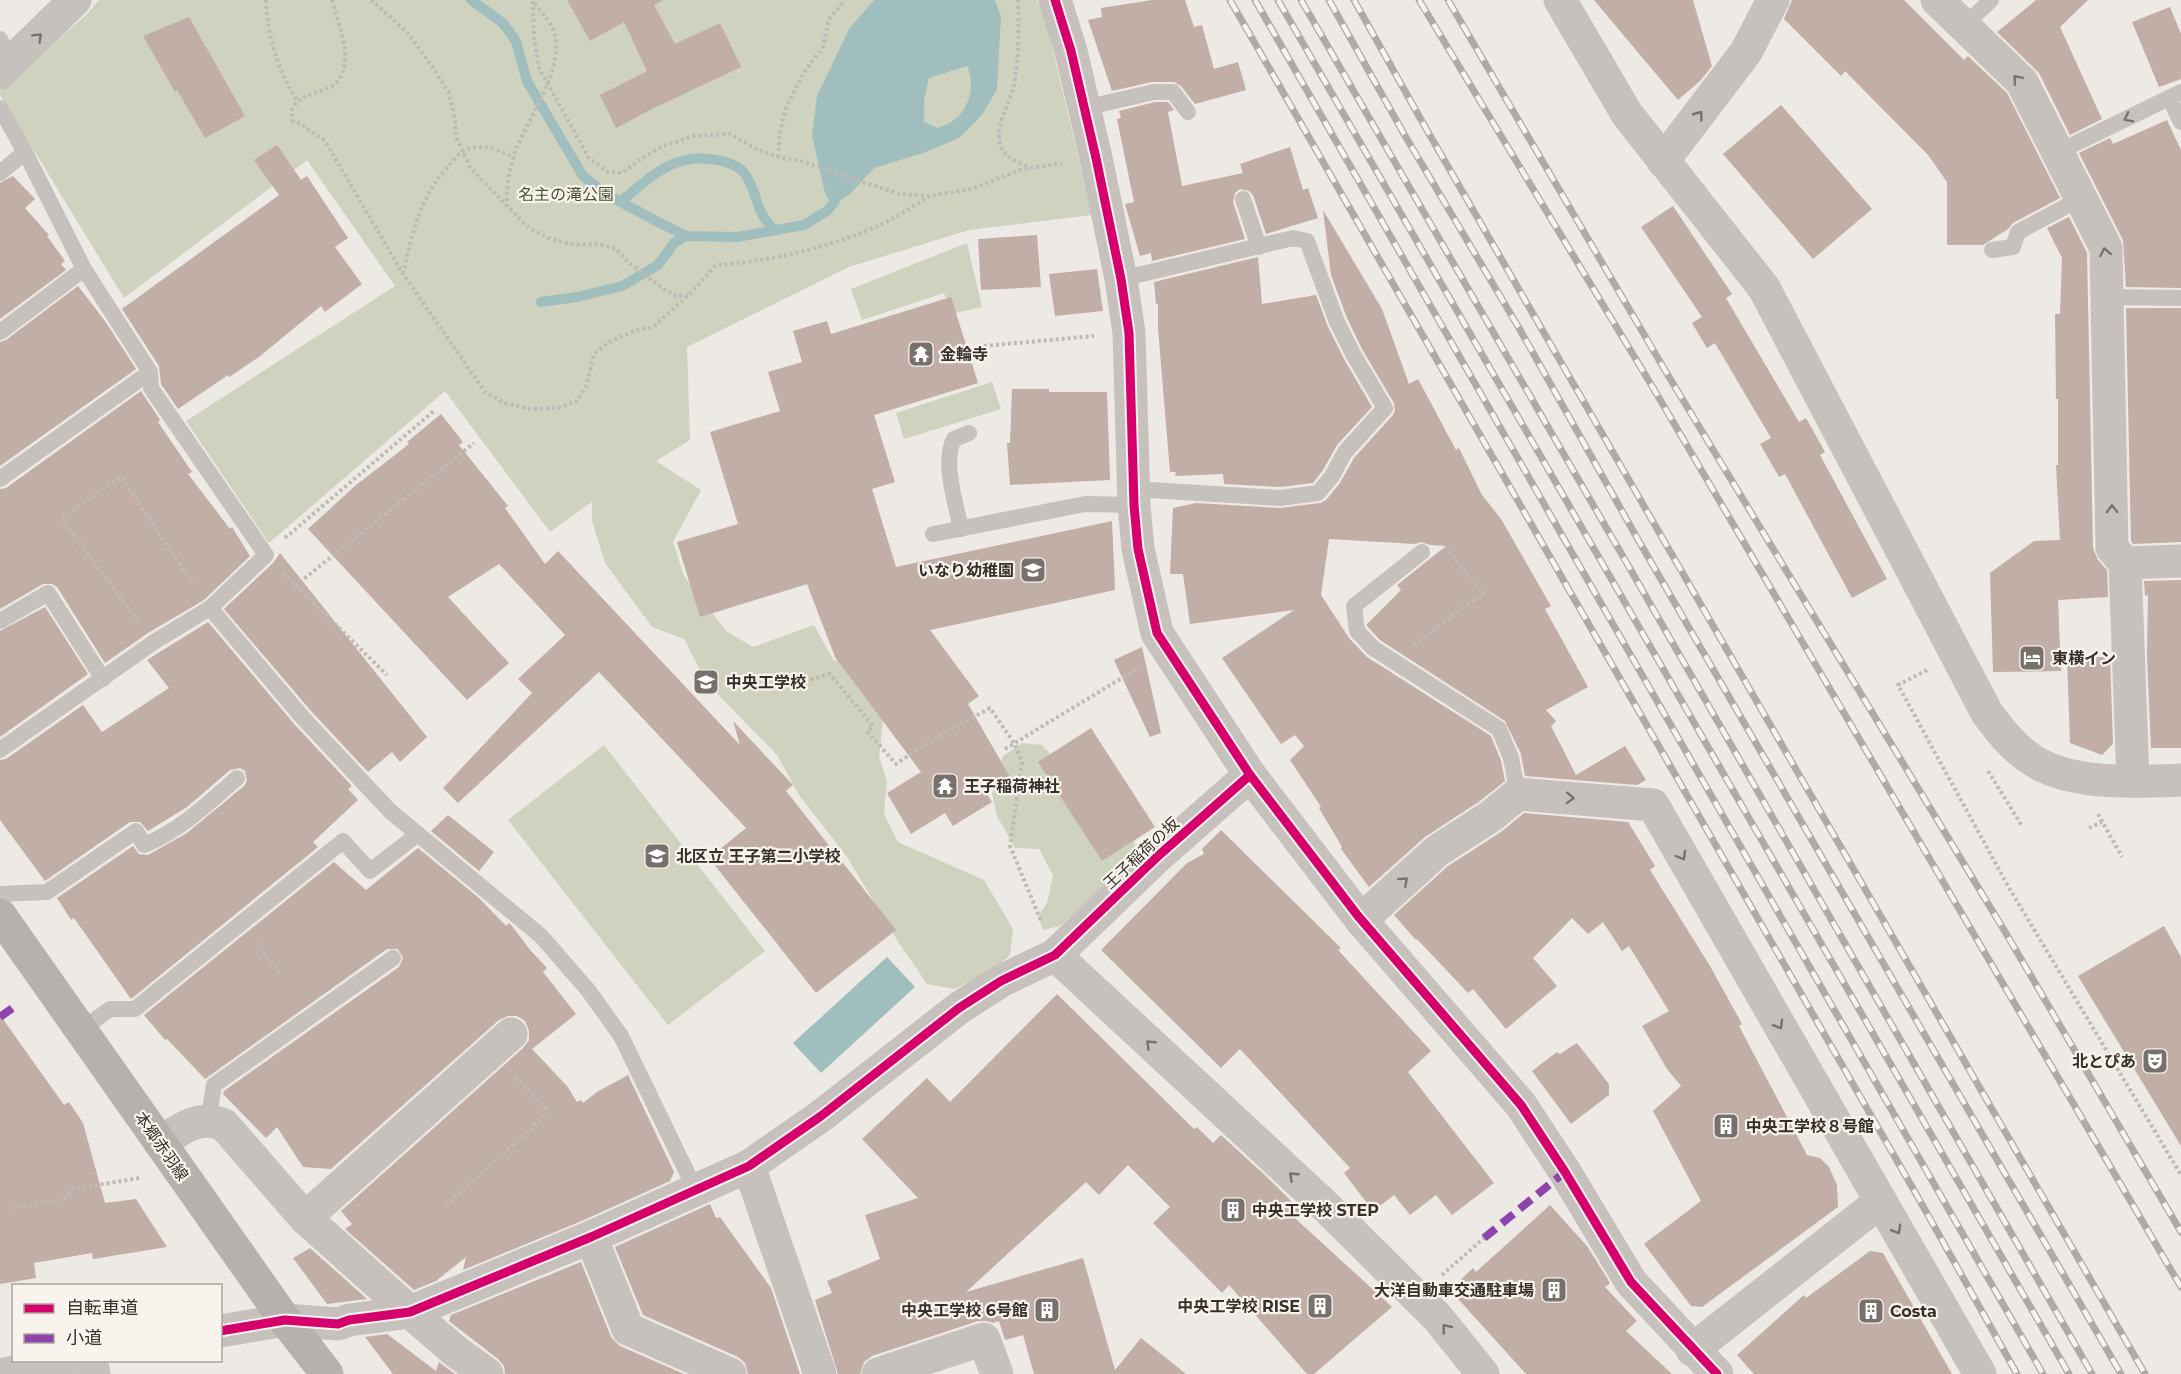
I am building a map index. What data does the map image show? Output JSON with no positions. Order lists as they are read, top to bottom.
{
  "streets": {
    "main road": ["本郷赤羽線"],
    "street": ["王子稲荷の坂"]
  },
  "crossings": [
    ["王子稲荷の坂", "本郷赤羽線"]
  ],
  "parks": ["名主の滝公園"],
  "places": {
    "temple": ["金輪寺", "王子稲荷神社"],
    "school or university": ["いなり幼稚園", "中央工学校", "北区立 王子第二小学校"],
    "hotel": ["東横イン"],
    "theatre": ["北とぴあ"],
    "building": [
      "中央工学校８号館",
      "中央工学校 STEP",
      "大洋自動車交通駐車場",
      "中央工学校 RISE",
      "中央工学校 6号館",
      "Costa"
    ]
  },
  "legend": ["自転車道", "小道"]
}
